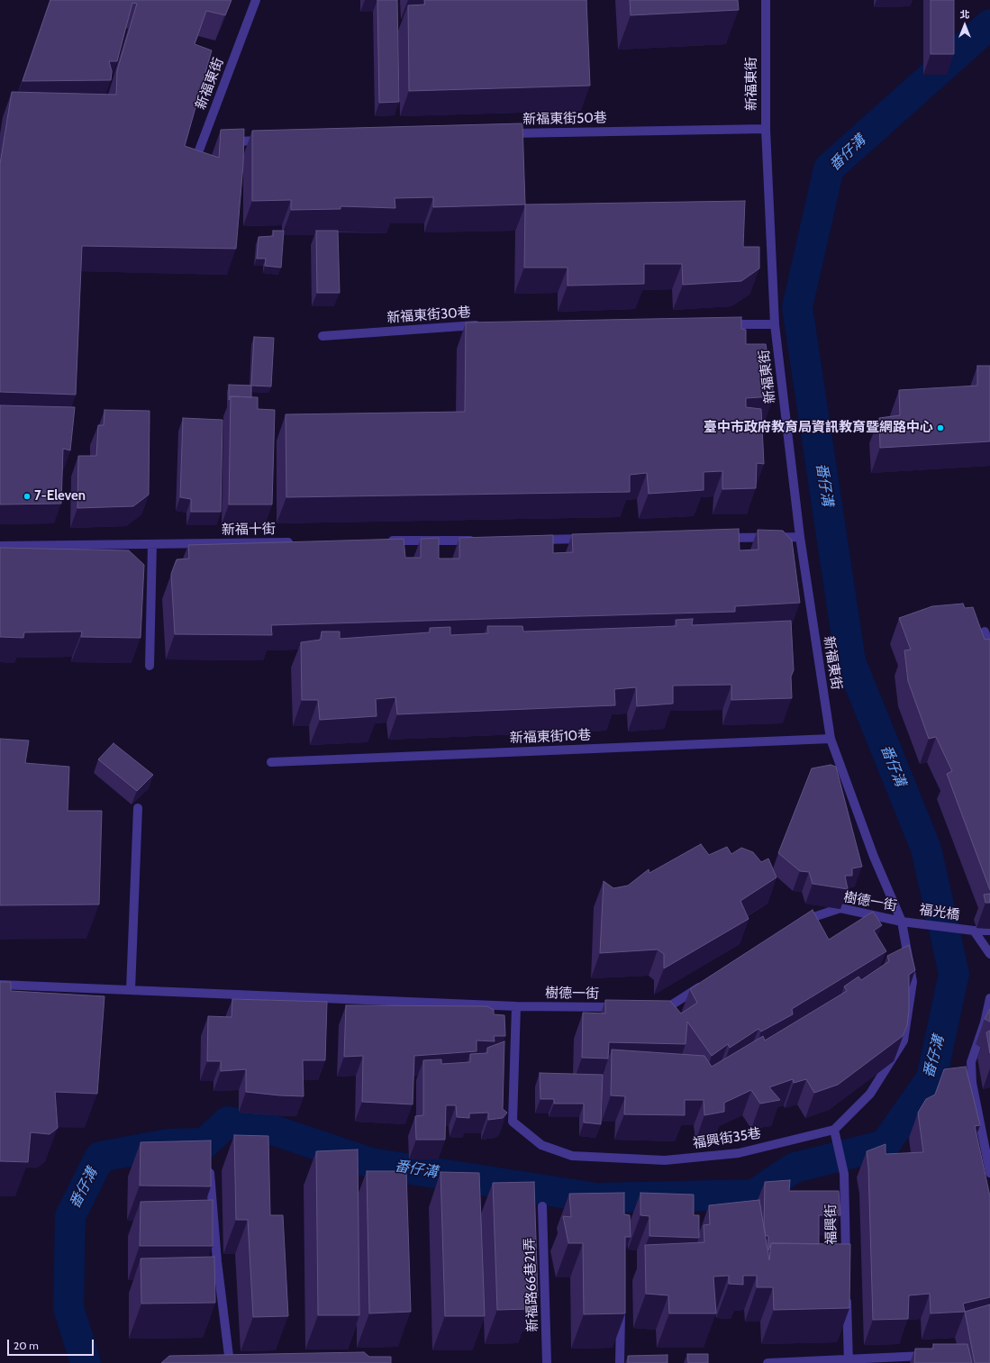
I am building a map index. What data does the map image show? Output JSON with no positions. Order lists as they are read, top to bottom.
{
  "streets": {
    "lane": [
      "新福東街",
      "新福東街50巷",
      "新福東街30巷",
      "新福十街",
      "新福東街10巷",
      "樹德一街",
      "福光橋",
      "福興街35巷",
      "福興街",
      "新福路66巷21弄"
    ]
  },
  "crossings": [
    ["新福東街", "新福東街50巷"],
    ["新福東街", "新福東街10巷"],
    ["新福東街", "樹德一街"],
    ["樹德一街", "福光橋"],
    ["樹德一街", "福興街35巷"],
    ["福興街35巷", "福興街"]
  ],
  "water": ["番仔溝"],
  "places": ["臺中市政府教育局資訊教育暨網路中心", "7-Eleven"],
  "scale_bar": "20 m",
  "north": "top"
}
